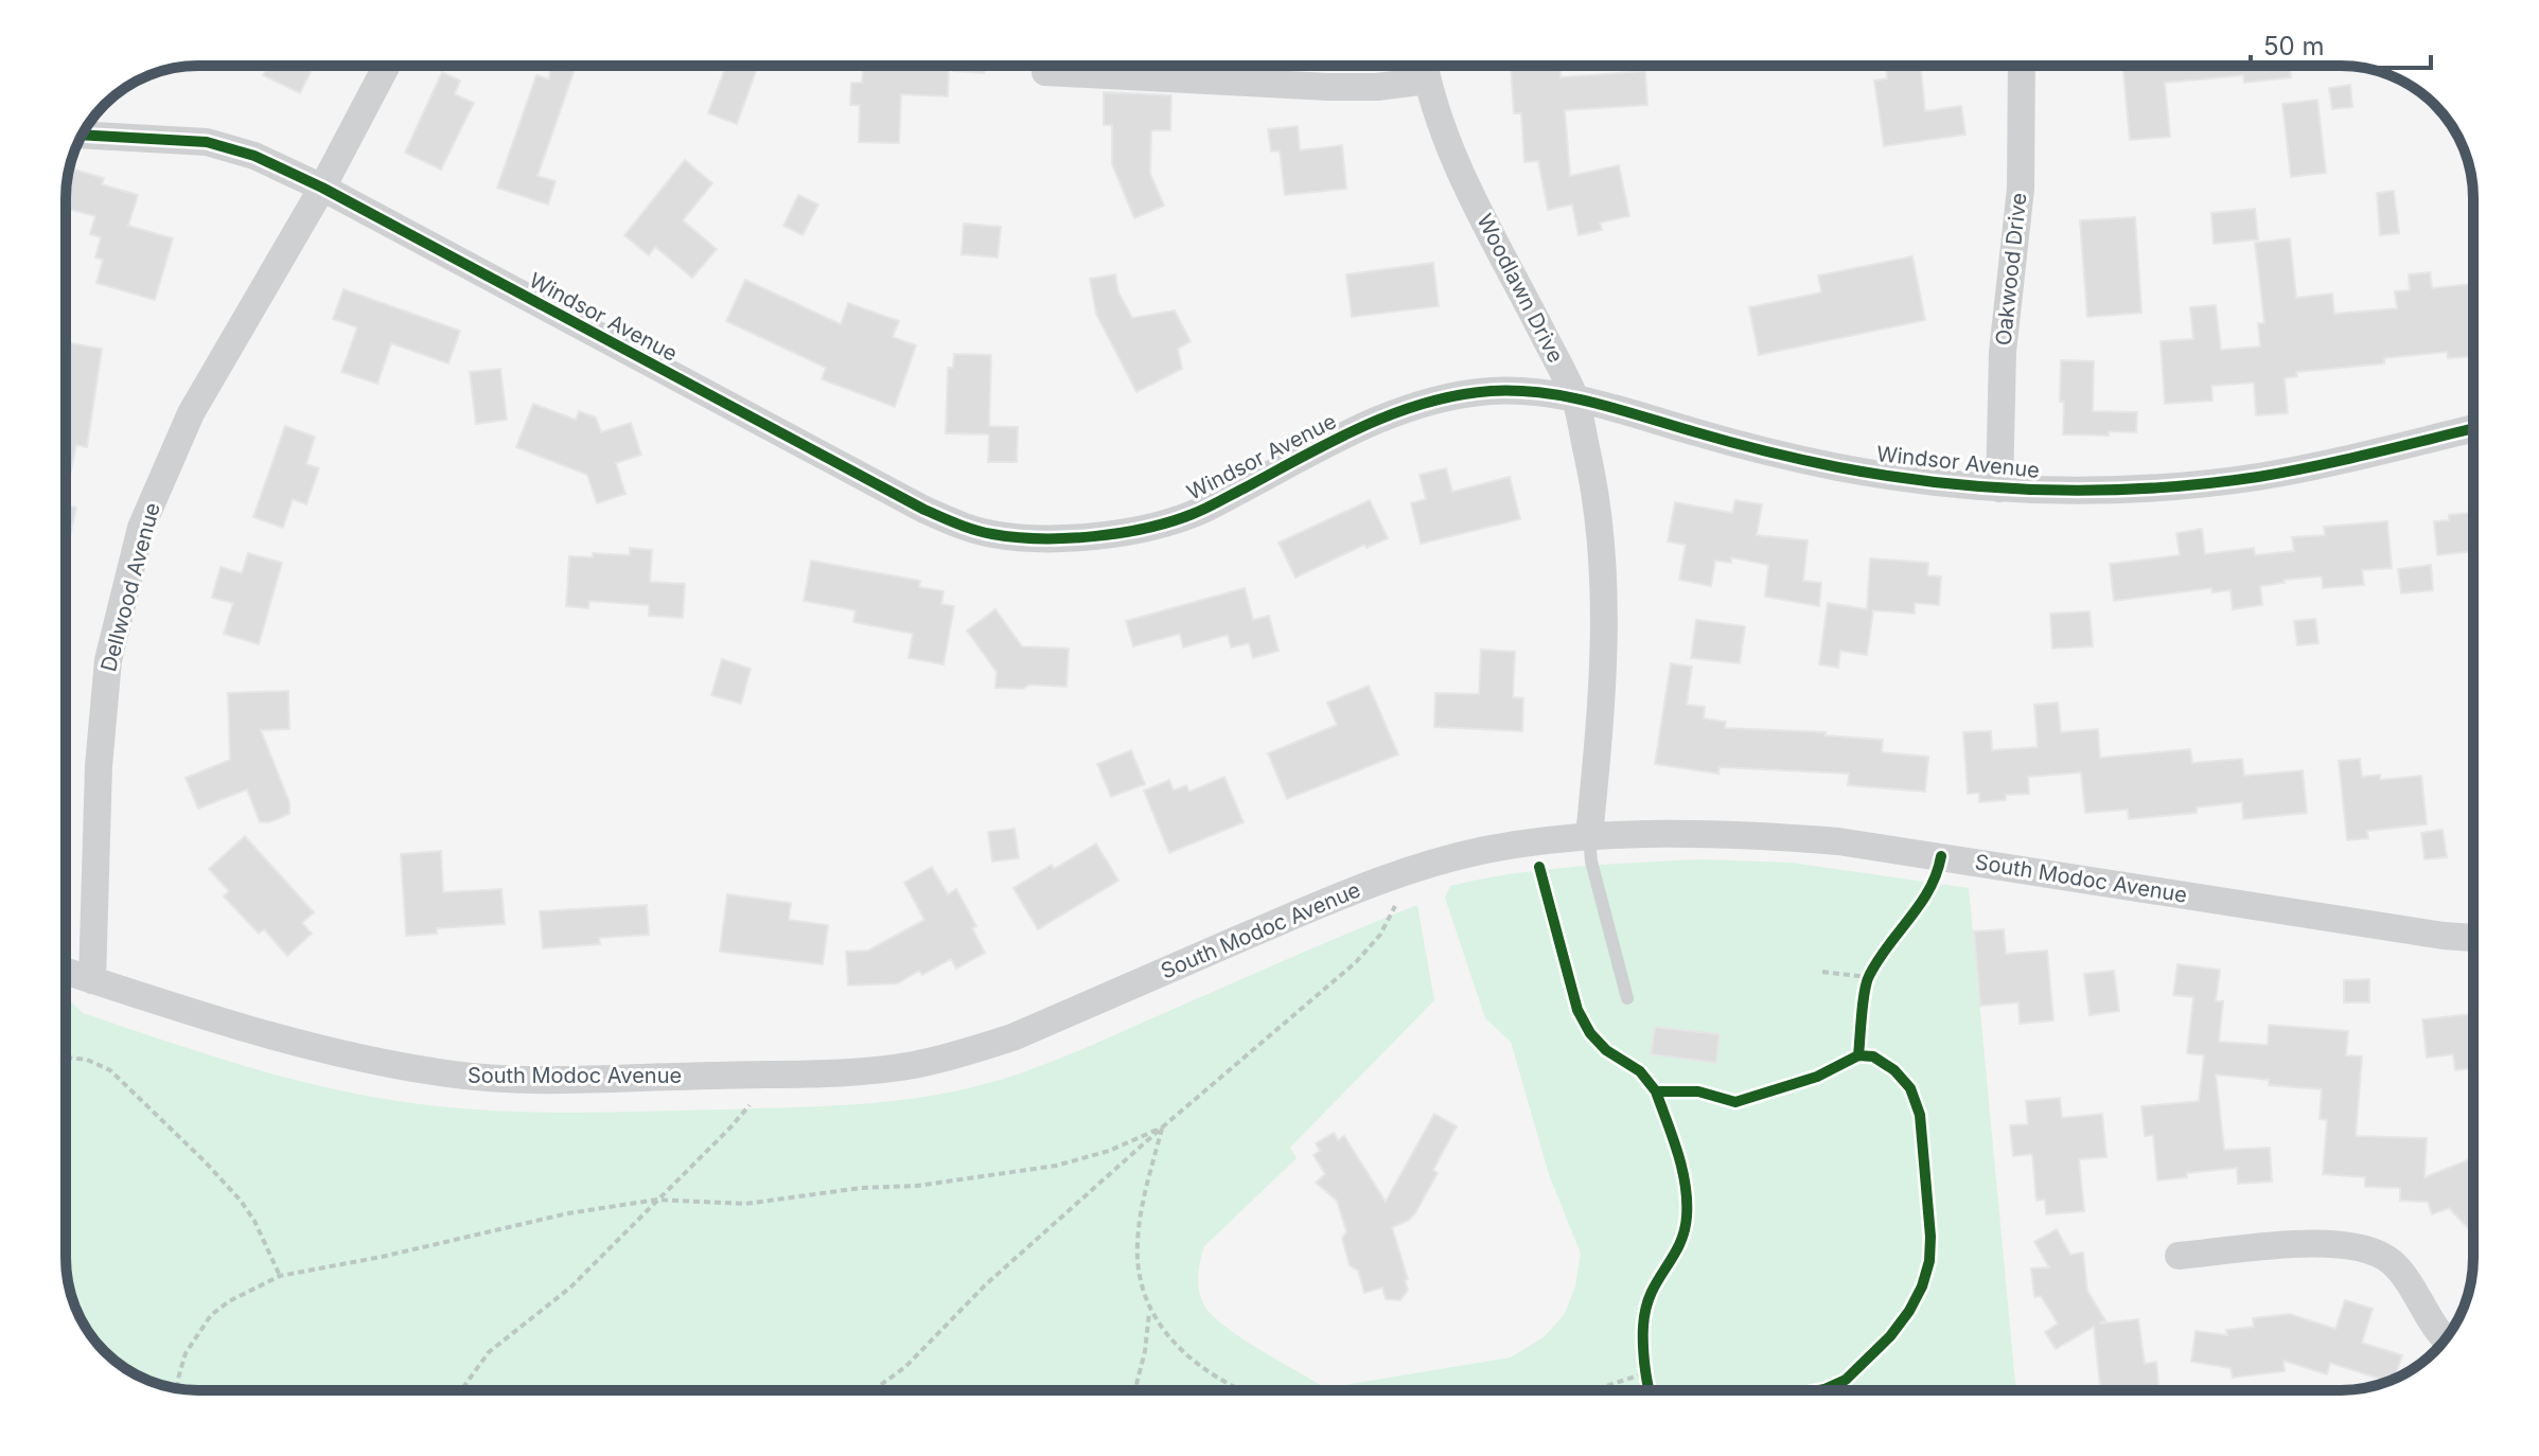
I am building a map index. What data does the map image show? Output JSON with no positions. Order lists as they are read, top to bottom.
{
  "streets": {
    "street": [
      "Oakwood Drive",
      "Woodlawn Drive",
      "Windsor Avenue",
      "Dellwood Avenue",
      "South Modoc Avenue"
    ]
  },
  "crossings": [
    ["Oakwood Drive", "Windsor Avenue"],
    ["Woodlawn Drive", "Windsor Avenue"],
    ["Woodlawn Drive", "South Modoc Avenue"],
    ["Windsor Avenue", "Dellwood Avenue"],
    ["Dellwood Avenue", "South Modoc Avenue"]
  ],
  "scale_bar": "50 m"
}
